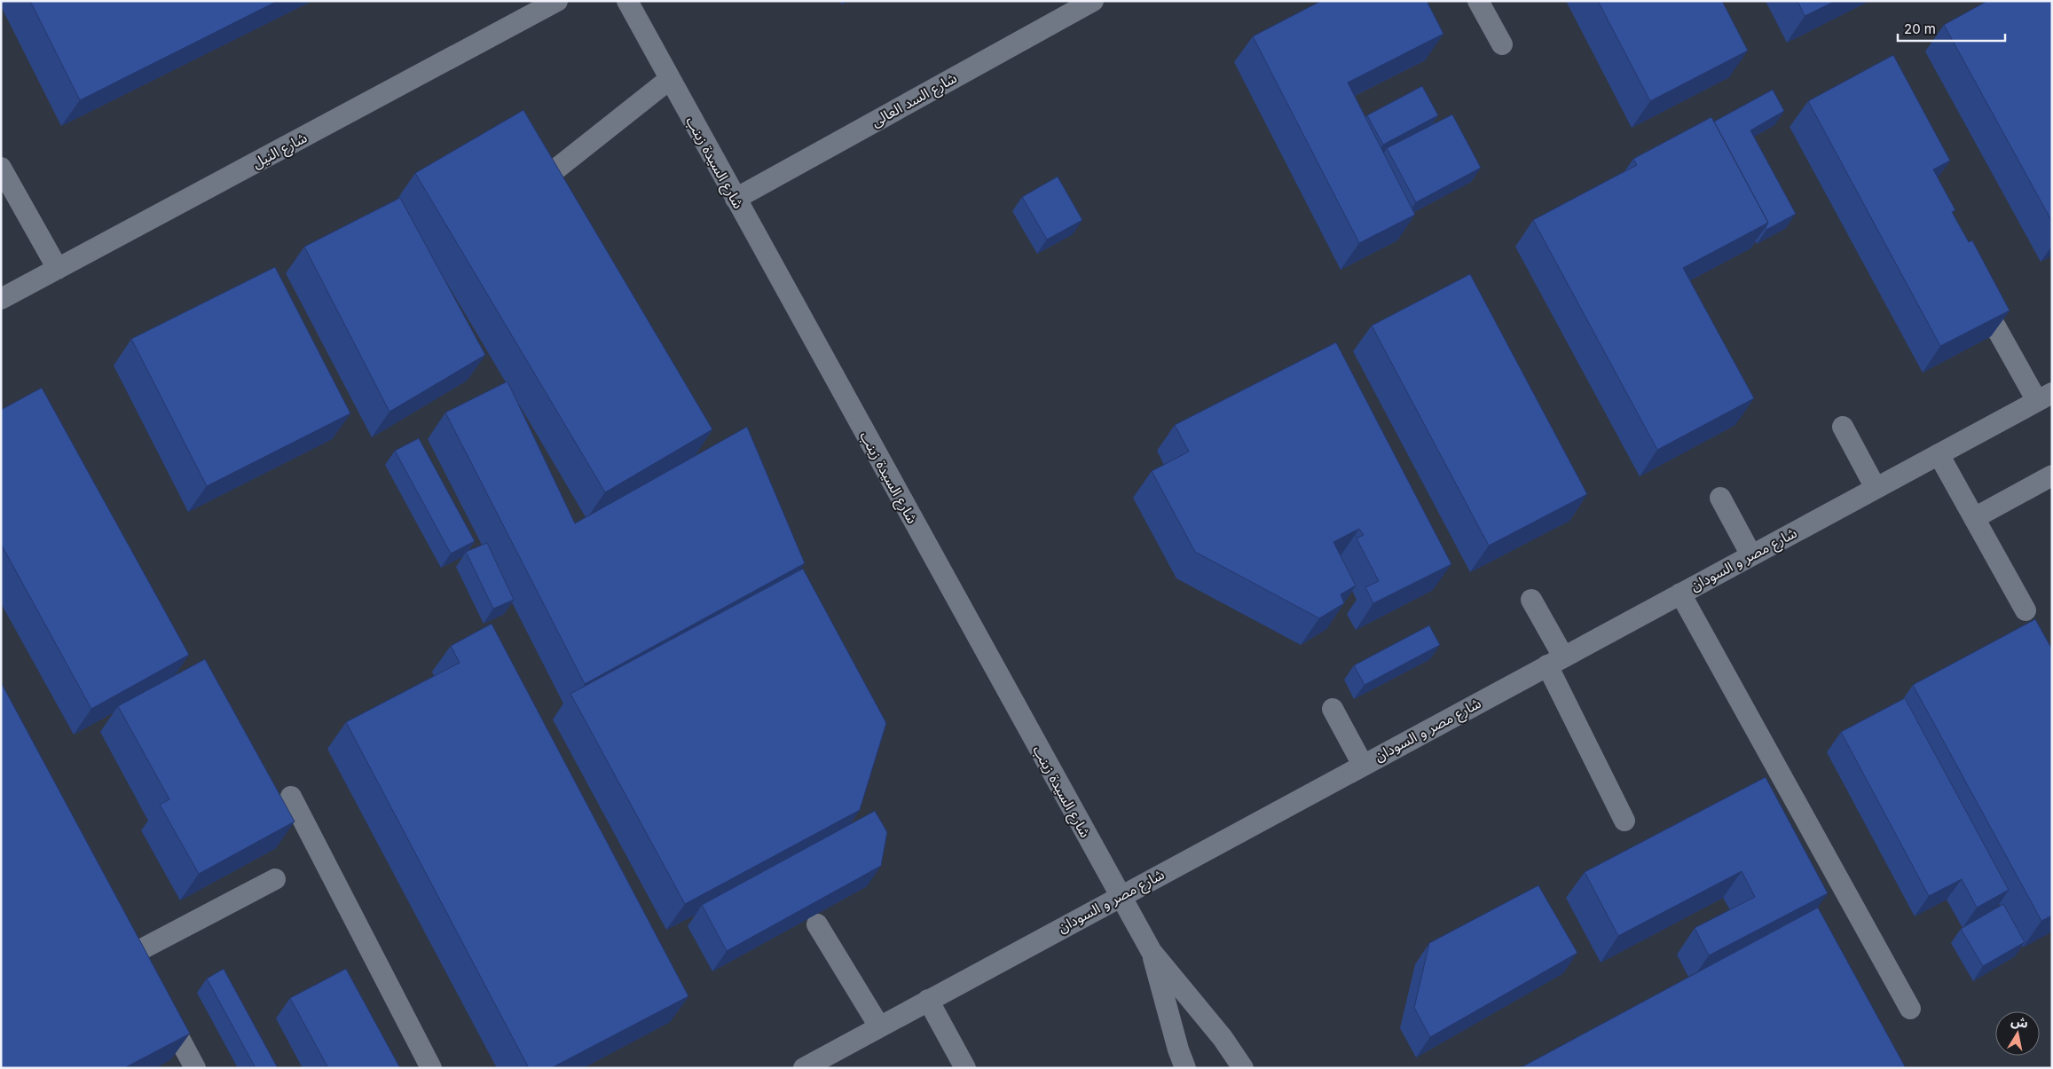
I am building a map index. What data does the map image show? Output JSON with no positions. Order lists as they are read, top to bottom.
{
  "streets": {
    "lane": [
      "شارع السد العالى",
      "شارع النيل",
      "شارع السيدة زينب",
      "شارع مصر و السودان"
    ]
  },
  "crossings": [
    ["شارع السد العالى", "شارع السيدة زينب"],
    ["شارع السيدة زينب", "شارع مصر و السودان"]
  ],
  "scale_bar": "20 m",
  "north": "top"
}
